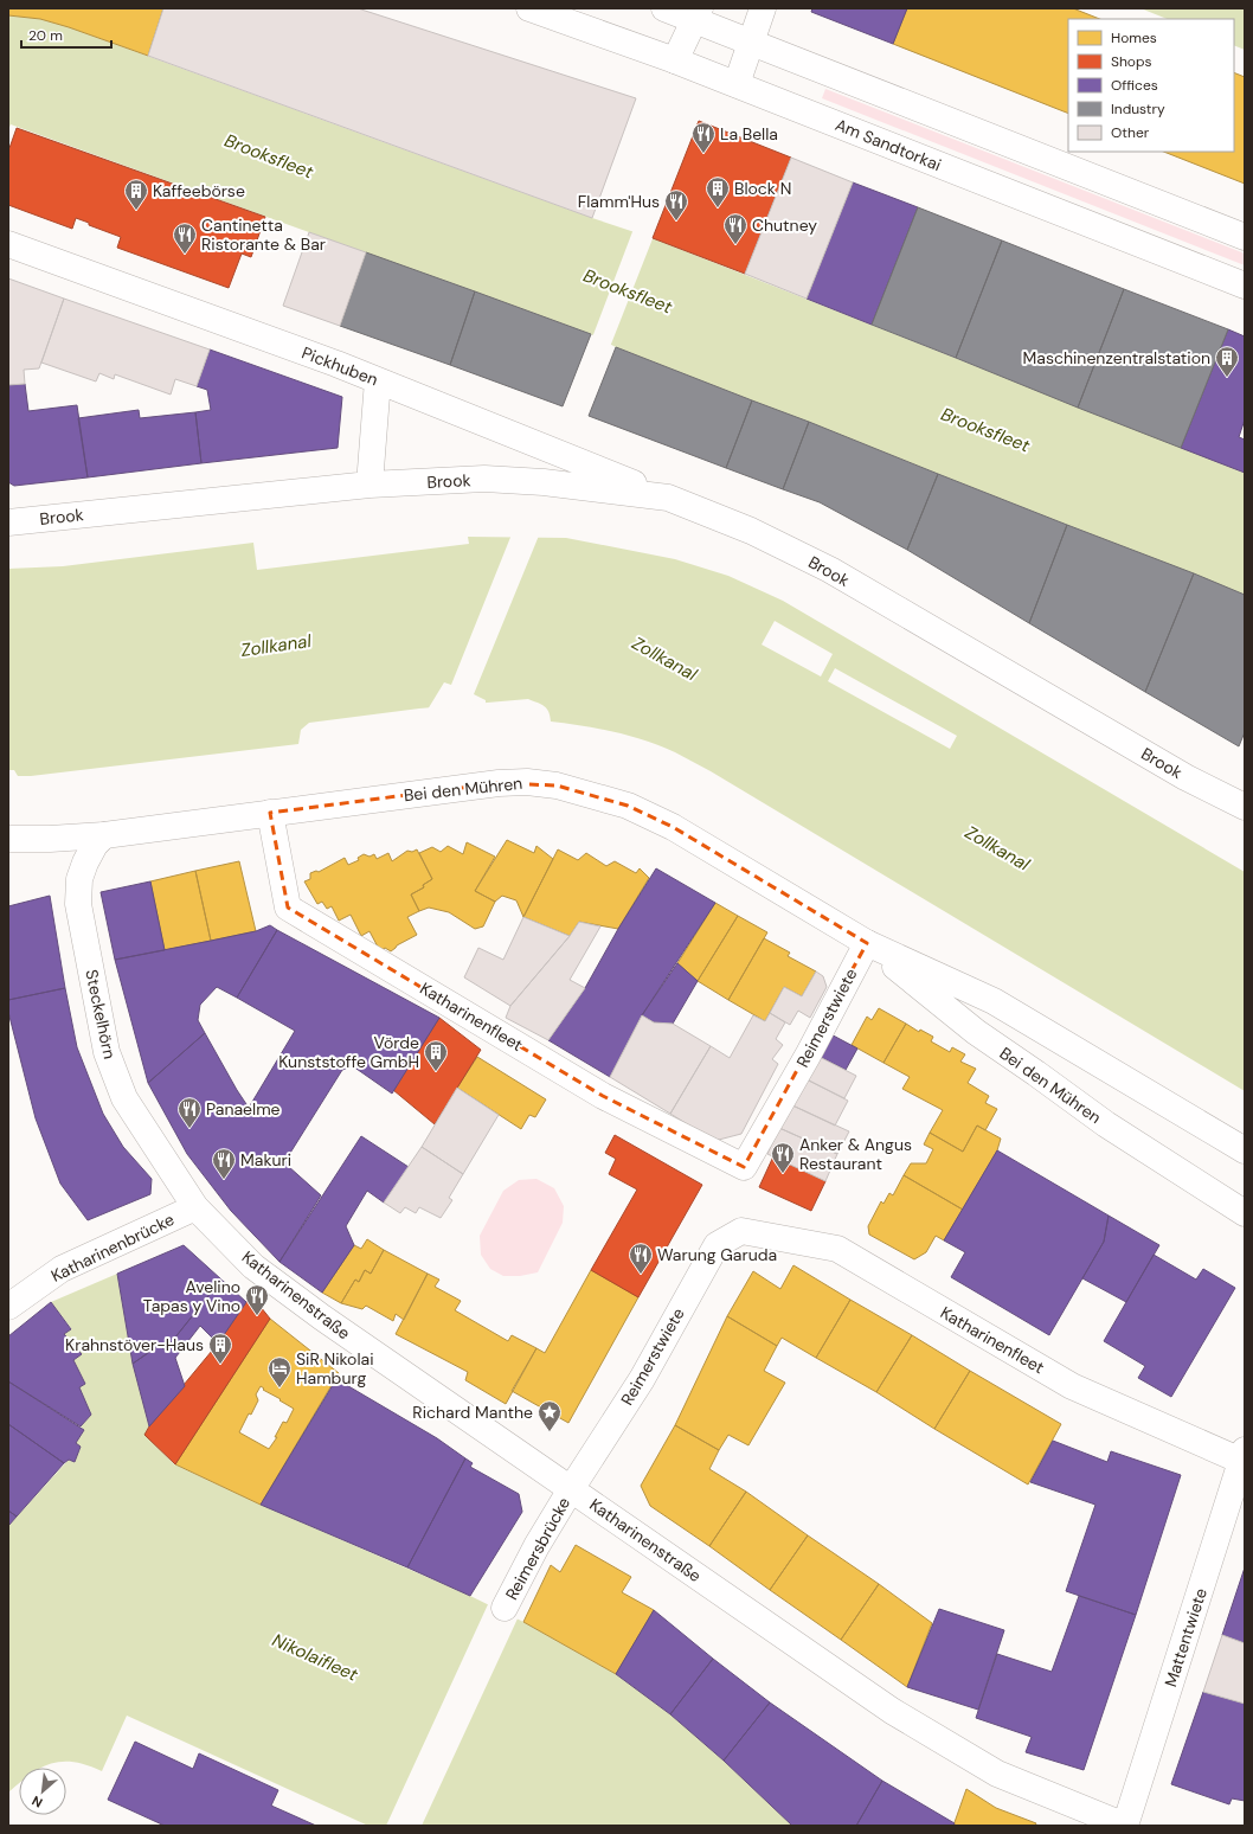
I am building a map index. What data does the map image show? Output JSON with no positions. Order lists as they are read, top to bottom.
{
  "streets": {
    "street": [
      "Am Sandtorkai",
      "Pickhuben",
      "Brook",
      "Bei den Mühren",
      "Steckelhörn",
      "Katharinenfleet",
      "Reimerstwiete",
      "Katharinenbrücke",
      "Katharinenstraße",
      "Reimersbrücke",
      "Mattentwiete"
    ]
  },
  "crossings": [
    ["Pickhuben", "Brook"],
    ["Bei den Mühren", "Steckelhörn"],
    ["Bei den Mühren", "Katharinenfleet"],
    ["Bei den Mühren", "Reimerstwiete"],
    ["Steckelhörn", "Katharinenbrücke"],
    ["Steckelhörn", "Katharinenstraße"],
    ["Katharinenfleet", "Reimerstwiete"],
    ["Katharinenfleet", "Mattentwiete"],
    ["Reimerstwiete", "Katharinenstraße"],
    ["Reimerstwiete", "Reimersbrücke"],
    ["Katharinenbrücke", "Katharinenstraße"],
    ["Katharinenstraße", "Reimersbrücke"],
    ["Katharinenstraße", "Mattentwiete"]
  ],
  "water": ["Brooksfleet", "Zollkanal", "Nikolaifleet"],
  "places": {
    "restaurant": [
      "La Bella",
      "Flamm'Hus",
      "Chutney",
      "Cantinetta Ristorante & Bar",
      "Panaelme",
      "Anker & Angus Restaurant",
      "Makuri",
      "Warung Garuda",
      "Avelino Tapas y Vino"
    ],
    "building": [
      "Block N",
      "Kaffeebörse",
      "Maschinenzentralstation",
      "Vörde Kunststoffe GmbH",
      "Krahnstöver-Haus"
    ],
    "hotel": ["SiR Nikolai Hamburg"],
    "place": ["Richard Manthe"]
  },
  "legend": [
    "Homes",
    "Shops",
    "Offices",
    "Industry",
    "Other"
  ],
  "scale_bar": "20 m",
  "north": "bottom left"
}
